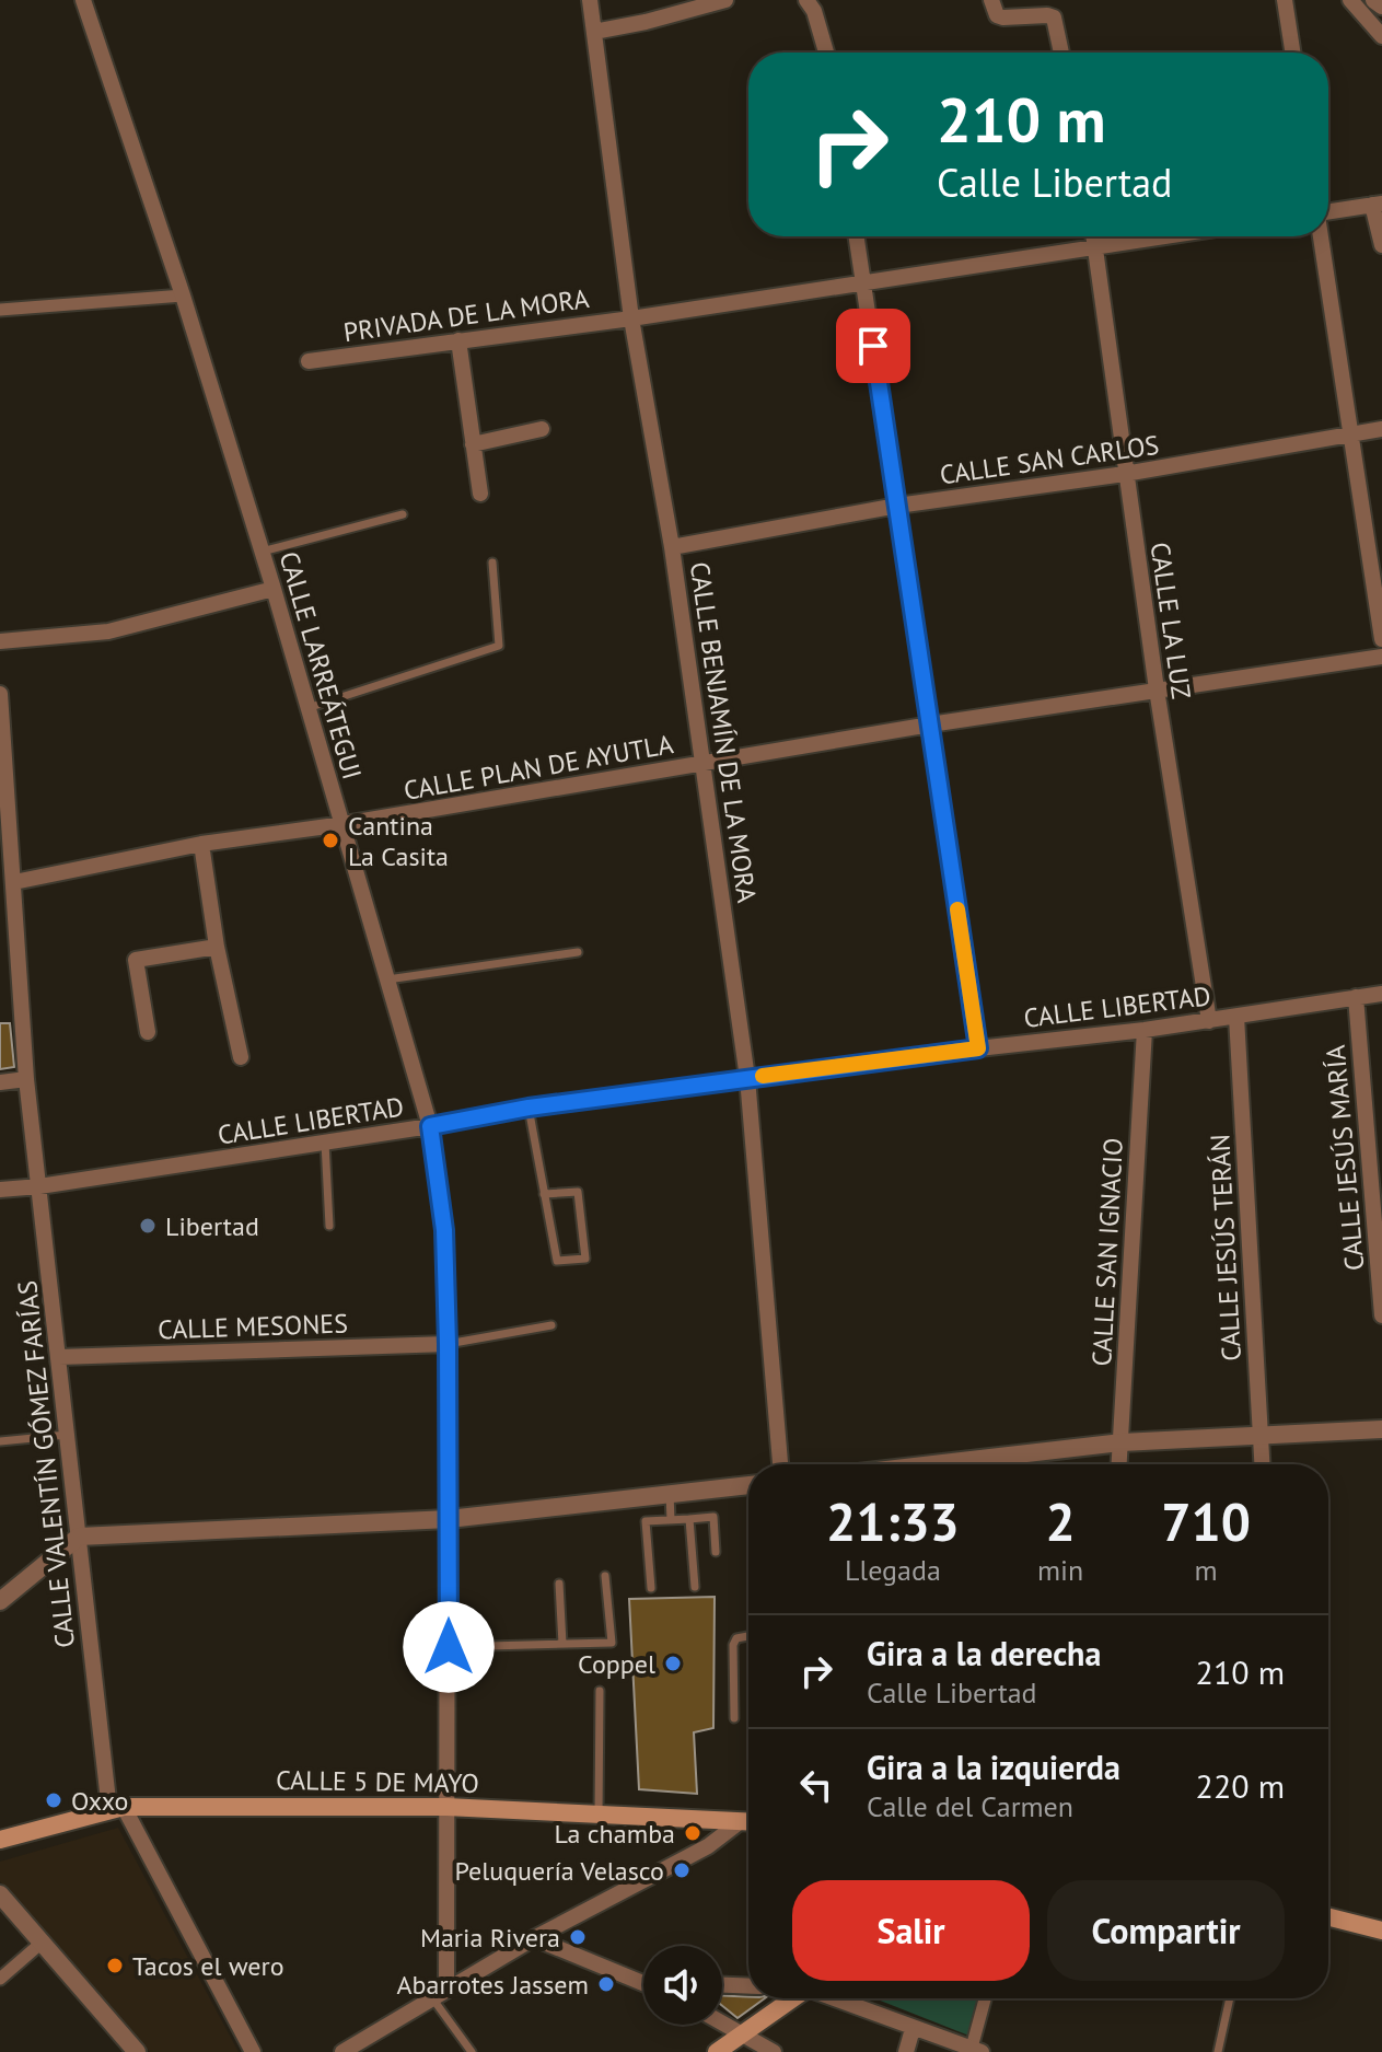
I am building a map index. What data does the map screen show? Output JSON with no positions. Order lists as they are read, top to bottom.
{
  "streets": {
    "main road": ["CALLE 5 DE MAYO"],
    "street": [
      "PRIVADA DE LA MORA",
      "CALLE SAN CARLOS",
      "CALLE LA LUZ",
      "CALLE LARREÁTEGUI",
      "CALLE BENJAMÍN DE LA MORA",
      "CALLE PLAN DE AYUTLA",
      "CALLE LIBERTAD",
      "CALLE JESÚS MARÍA",
      "CALLE JESÚS TERÁN",
      "CALLE SAN IGNACIO",
      "CALLE MESONES",
      "CALLE VALENTÍN GÓMEZ FARÍAS"
    ]
  },
  "crossings": [
    ["PRIVADA DE LA MORA", "CALLE LA LUZ"],
    ["PRIVADA DE LA MORA", "CALLE BENJAMÍN DE LA MORA"],
    ["CALLE SAN CARLOS", "CALLE LA LUZ"],
    ["CALLE SAN CARLOS", "CALLE BENJAMÍN DE LA MORA"],
    ["CALLE LA LUZ", "CALLE PLAN DE AYUTLA"],
    ["CALLE LA LUZ", "CALLE LIBERTAD"],
    ["CALLE LARREÁTEGUI", "CALLE PLAN DE AYUTLA"],
    ["CALLE LARREÁTEGUI", "CALLE LIBERTAD"],
    ["CALLE LARREÁTEGUI", "CALLE MESONES"],
    ["CALLE LARREÁTEGUI", "CALLE 5 DE MAYO"],
    ["CALLE BENJAMÍN DE LA MORA", "CALLE PLAN DE AYUTLA"],
    ["CALLE BENJAMÍN DE LA MORA", "CALLE LIBERTAD"],
    ["CALLE PLAN DE AYUTLA", "CALLE VALENTÍN GÓMEZ FARÍAS"],
    ["CALLE LIBERTAD", "CALLE JESÚS MARÍA"],
    ["CALLE LIBERTAD", "CALLE JESÚS TERÁN"],
    ["CALLE LIBERTAD", "CALLE SAN IGNACIO"],
    ["CALLE LIBERTAD", "CALLE VALENTÍN GÓMEZ FARÍAS"],
    ["CALLE MESONES", "CALLE VALENTÍN GÓMEZ FARÍAS"],
    ["CALLE VALENTÍN GÓMEZ FARÍAS", "CALLE 5 DE MAYO"]
  ],
  "places": [
    "Cantina La Casita",
    "Libertad",
    "Coppel",
    "Oxxo",
    "La chamba",
    "Peluquería Velasco",
    "Maria Rivera",
    "Tacos el wero",
    "Abarrotes Jassem"
  ],
  "page": {
    "turn": ["210 m", "Calle Libertad"],
    "eta": [
      "21:33",
      "Llegada",
      "2",
      "min",
      "710",
      "m"
    ],
    "list": [
      {
        "name": "Gira a la derecha",
        "note": "Calle Libertad",
        "value": "210 m"
      },
      {
        "name": "Gira a la izquierda",
        "note": "Calle del Carmen",
        "value": "220 m"
      }
    ],
    "buttons": ["Salir", "Compartir"]
  }
}
